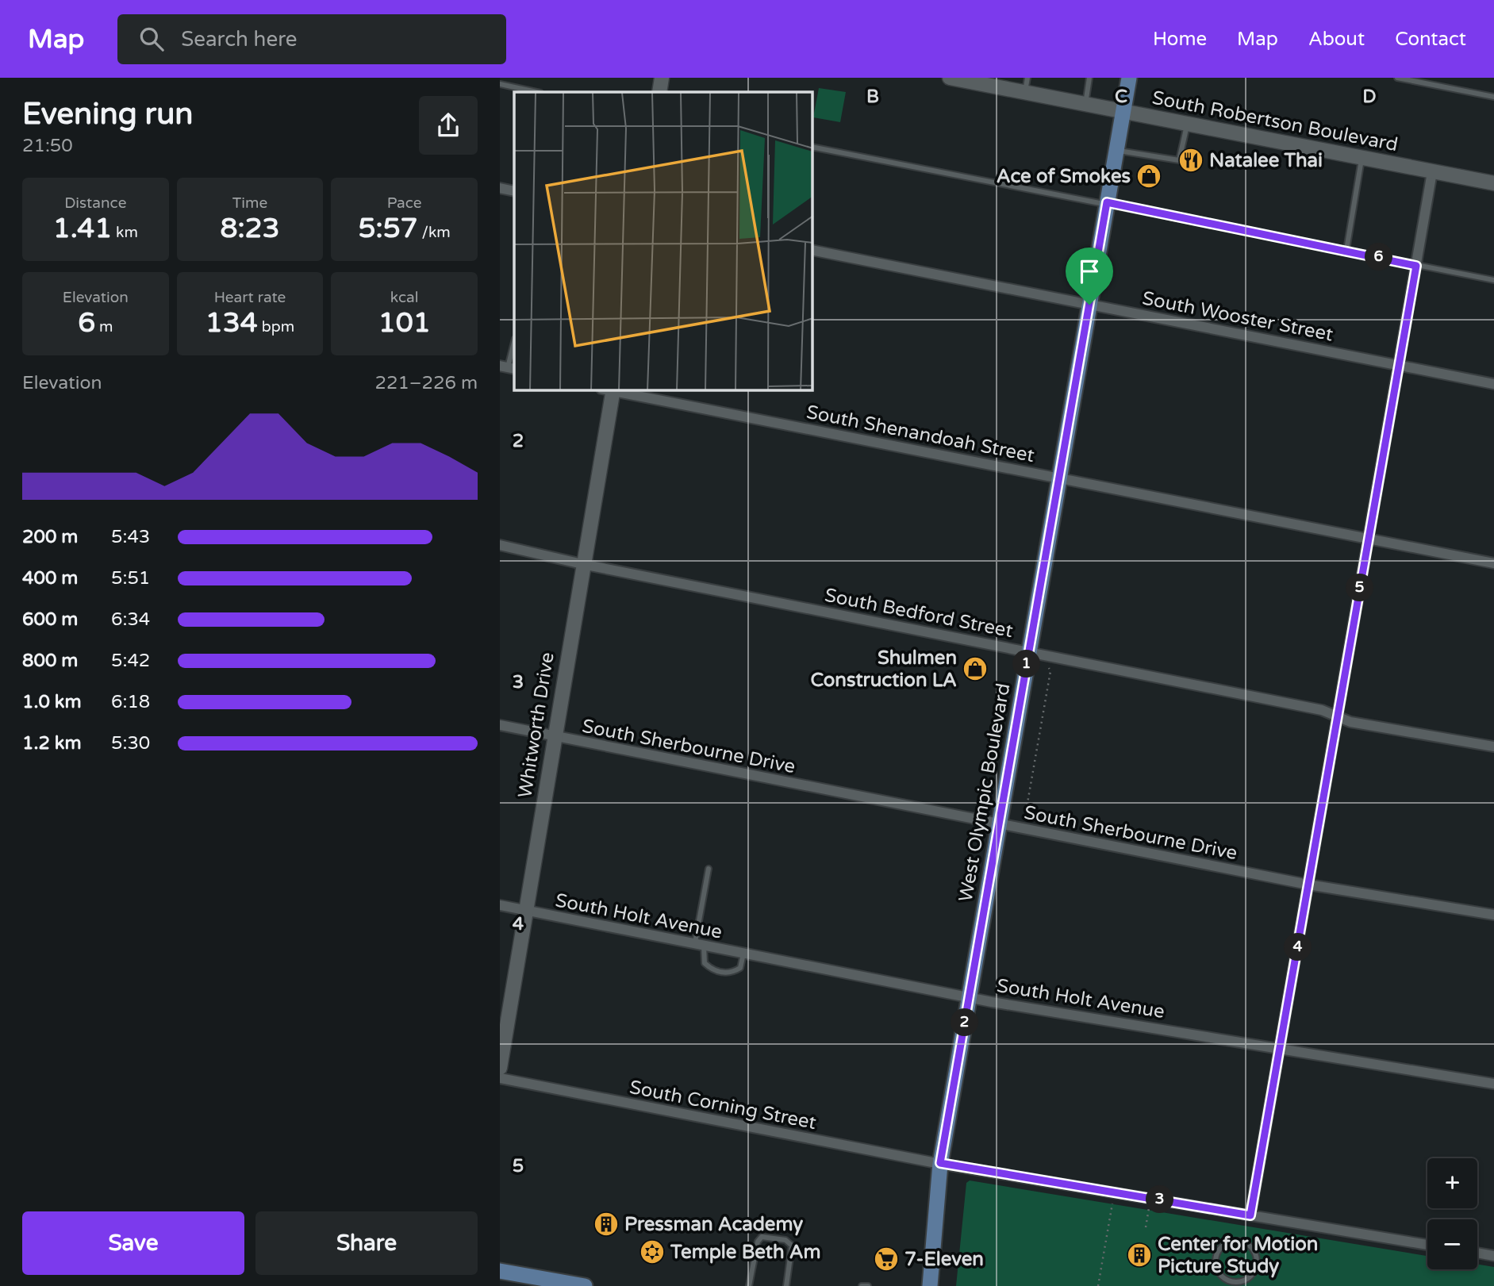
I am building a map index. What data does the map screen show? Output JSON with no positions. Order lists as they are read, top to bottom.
{
  "streets": {
    "main road": ["West Olympic Boulevard"],
    "street": [
      "South Robertson Boulevard",
      "South Wooster Street",
      "South Shenandoah Street",
      "South Bedford Street",
      "Whitworth Drive",
      "South Sherbourne Drive",
      "South Holt Avenue",
      "South Corning Street"
    ]
  },
  "crossings": [
    ["South Robertson Boulevard", "West Olympic Boulevard"],
    ["South Wooster Street", "West Olympic Boulevard"],
    ["South Shenandoah Street", "West Olympic Boulevard"],
    ["South Bedford Street", "Whitworth Drive"],
    ["South Bedford Street", "West Olympic Boulevard"],
    ["Whitworth Drive", "South Sherbourne Drive"],
    ["Whitworth Drive", "South Holt Avenue"],
    ["South Sherbourne Drive", "West Olympic Boulevard"],
    ["West Olympic Boulevard", "South Holt Avenue"],
    ["West Olympic Boulevard", "South Corning Street"]
  ],
  "places": {
    "restaurant": ["Natalee Thai"],
    "shop": ["Ace of Smokes", "Shulmen Construction LA"],
    "building": ["Pressman Academy", "Center for Motion Picture Study"],
    "synagogue": ["Temple Beth Am"],
    "supermarket": ["7-Eleven"]
  },
  "page": {
    "header": "Map",
    "search": "Search here",
    "nav": [
      "Home",
      "Map",
      "About",
      "Contact"
    ],
    "heading": ["Evening run", "21:50"],
    "stats": [
      ["Distance", "1.41 km"],
      ["Time", "8:23"],
      ["Pace", "5:57 /km"],
      ["Elevation", "6 m"],
      ["Heart rate", "134 bpm"],
      ["kcal", "101"]
    ],
    "pins": [
      "6",
      "5",
      "1",
      "4",
      "2",
      "3"
    ],
    "chart": ["Elevation", "221–226 m"],
    "list": [
      {
        "name": "200 m",
        "note": "5:43"
      },
      {
        "name": "400 m",
        "note": "5:51"
      },
      {
        "name": "600 m",
        "note": "6:34"
      },
      {
        "name": "800 m",
        "note": "5:42"
      },
      {
        "name": "1.0 km",
        "note": "6:18"
      },
      {
        "name": "1.2 km",
        "note": "5:30"
      }
    ],
    "map_buttons": ["+", "−"],
    "buttons": ["Save", "Share"]
  },
  "grid": {
    "columns": ["B", "C", "D"],
    "rows": [
      "2",
      "3",
      "4",
      "5"
    ]
  }
}
